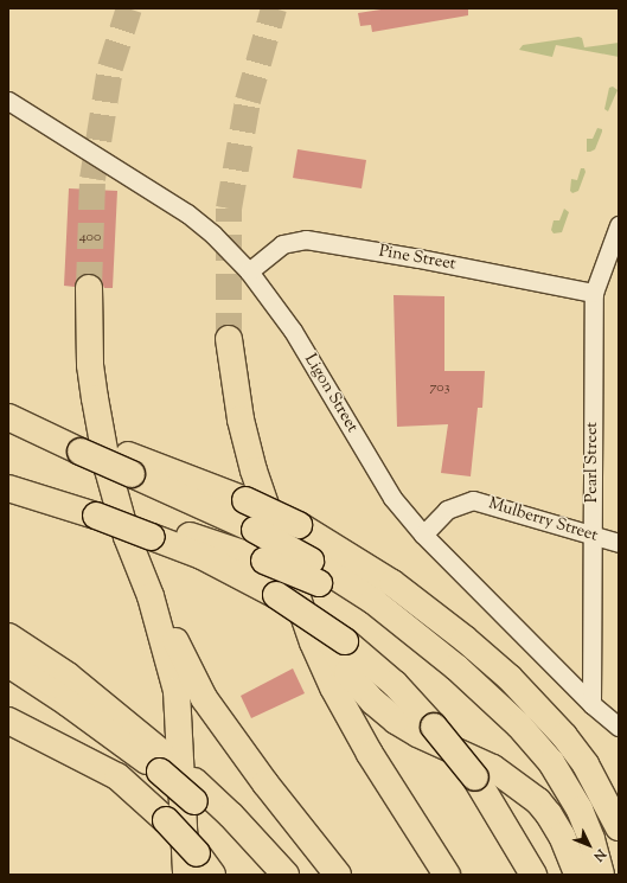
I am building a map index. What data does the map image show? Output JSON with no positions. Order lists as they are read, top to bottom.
{
  "streets": {
    "street": [
      "Pine Street",
      "Ligon Street",
      "Pearl Street",
      "Mulberry Street"
    ]
  },
  "crossings": [
    ["Pine Street", "Ligon Street"],
    ["Pine Street", "Pearl Street"],
    ["Ligon Street", "Pearl Street"],
    ["Ligon Street", "Mulberry Street"],
    ["Pearl Street", "Mulberry Street"]
  ],
  "house_numbers": ["400", "703"],
  "north": "bottom right"
}
